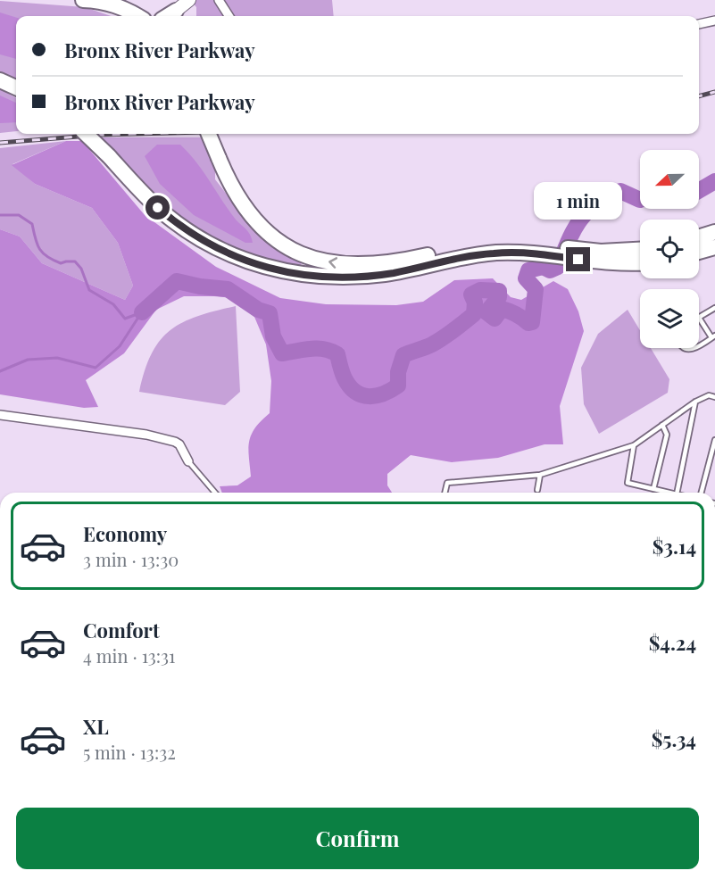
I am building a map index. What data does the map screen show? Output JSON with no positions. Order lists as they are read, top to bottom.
{
  "north": "left",
  "page": {
    "banner": ["Bronx River Parkway", "Bronx River Parkway"],
    "bubble": "1 min",
    "list": [
      {
        "name": "Economy",
        "note": "3 min · 13:30",
        "value": "$3.14"
      },
      {
        "name": "Comfort",
        "note": "4 min · 13:31",
        "value": "$4.24"
      },
      {
        "name": "XL",
        "note": "5 min · 13:32",
        "value": "$5.34"
      }
    ],
    "buttons": "Confirm"
  }
}
